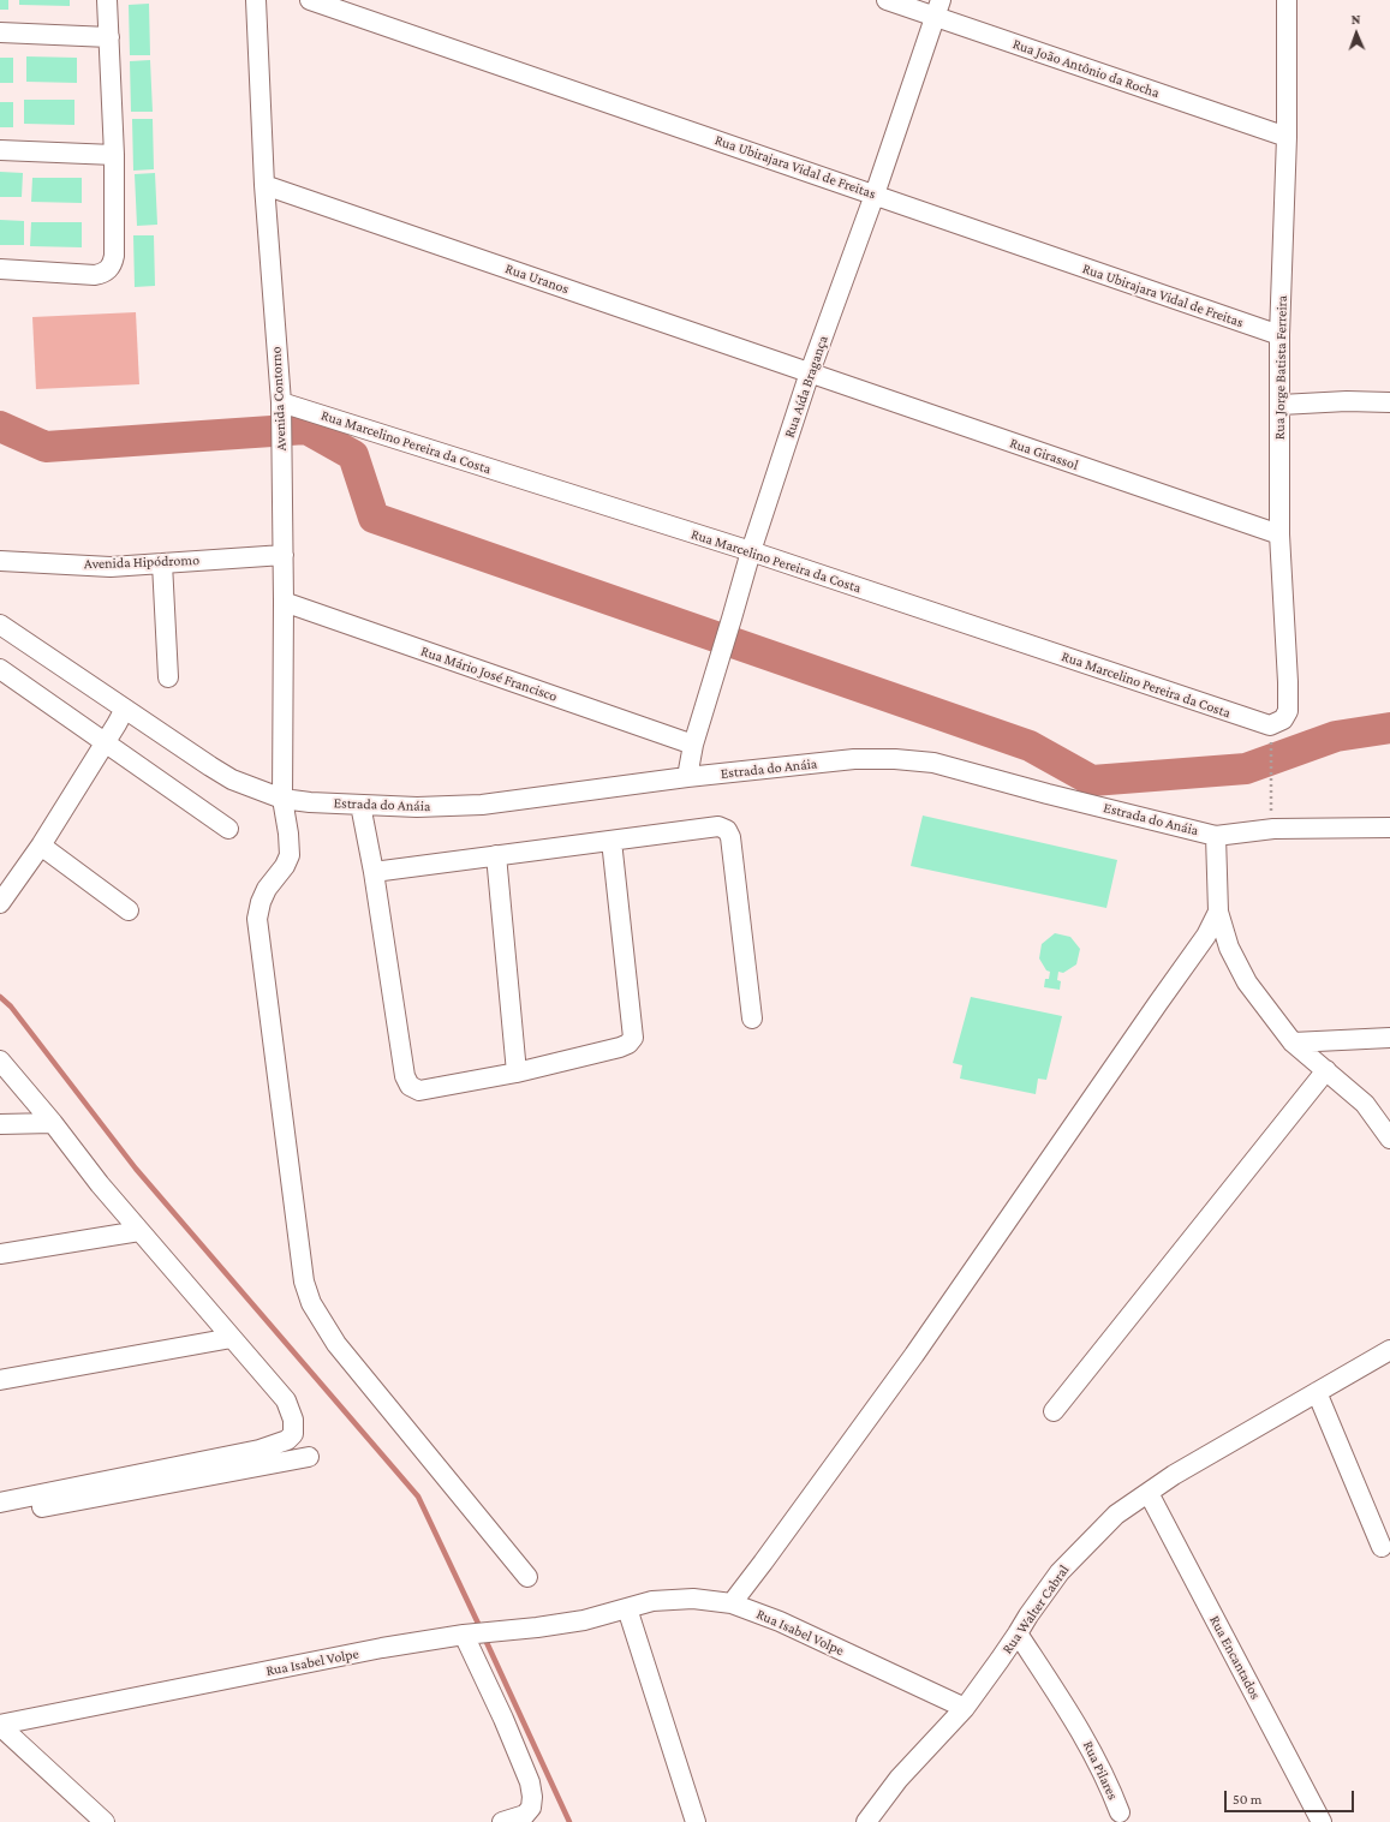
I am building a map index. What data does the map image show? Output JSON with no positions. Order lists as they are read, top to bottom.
{
  "streets": {
    "street": [
      "Rua João Antônio da Rocha",
      "Rua Ubirajara Vidal de Freitas",
      "Rua Uranos",
      "Rua Jorge Batista Ferreira",
      "Rua Aída Bragança",
      "Avenida Contorno",
      "Rua Marcelino Pereira da Costa",
      "Rua Girassol",
      "Avenida Hipódromo",
      "Rua Mário José Francisco",
      "Estrada do Anáia",
      "Rua Walter Cabral",
      "Rua Isabel Volpe",
      "Rua Encantados",
      "Rua Pilares"
    ]
  },
  "crossings": [
    ["Rua João Antônio da Rocha", "Rua Jorge Batista Ferreira"],
    ["Rua João Antônio da Rocha", "Rua Aída Bragança"],
    ["Rua Ubirajara Vidal de Freitas", "Rua Jorge Batista Ferreira"],
    ["Rua Ubirajara Vidal de Freitas", "Rua Aída Bragança"],
    ["Rua Uranos", "Rua Aída Bragança"],
    ["Rua Uranos", "Avenida Contorno"],
    ["Rua Uranos", "Rua Girassol"],
    ["Rua Jorge Batista Ferreira", "Rua Marcelino Pereira da Costa"],
    ["Rua Jorge Batista Ferreira", "Rua Girassol"],
    ["Rua Aída Bragança", "Rua Marcelino Pereira da Costa"],
    ["Rua Aída Bragança", "Rua Girassol"],
    ["Rua Aída Bragança", "Rua Mário José Francisco"],
    ["Rua Aída Bragança", "Estrada do Anáia"],
    ["Avenida Contorno", "Rua Marcelino Pereira da Costa"],
    ["Avenida Contorno", "Avenida Hipódromo"],
    ["Avenida Contorno", "Rua Mário José Francisco"],
    ["Avenida Contorno", "Estrada do Anáia"],
    ["Rua Walter Cabral", "Rua Isabel Volpe"],
    ["Rua Walter Cabral", "Rua Encantados"],
    ["Rua Walter Cabral", "Rua Pilares"]
  ],
  "scale_bar": "50 m",
  "north": "top"
}
